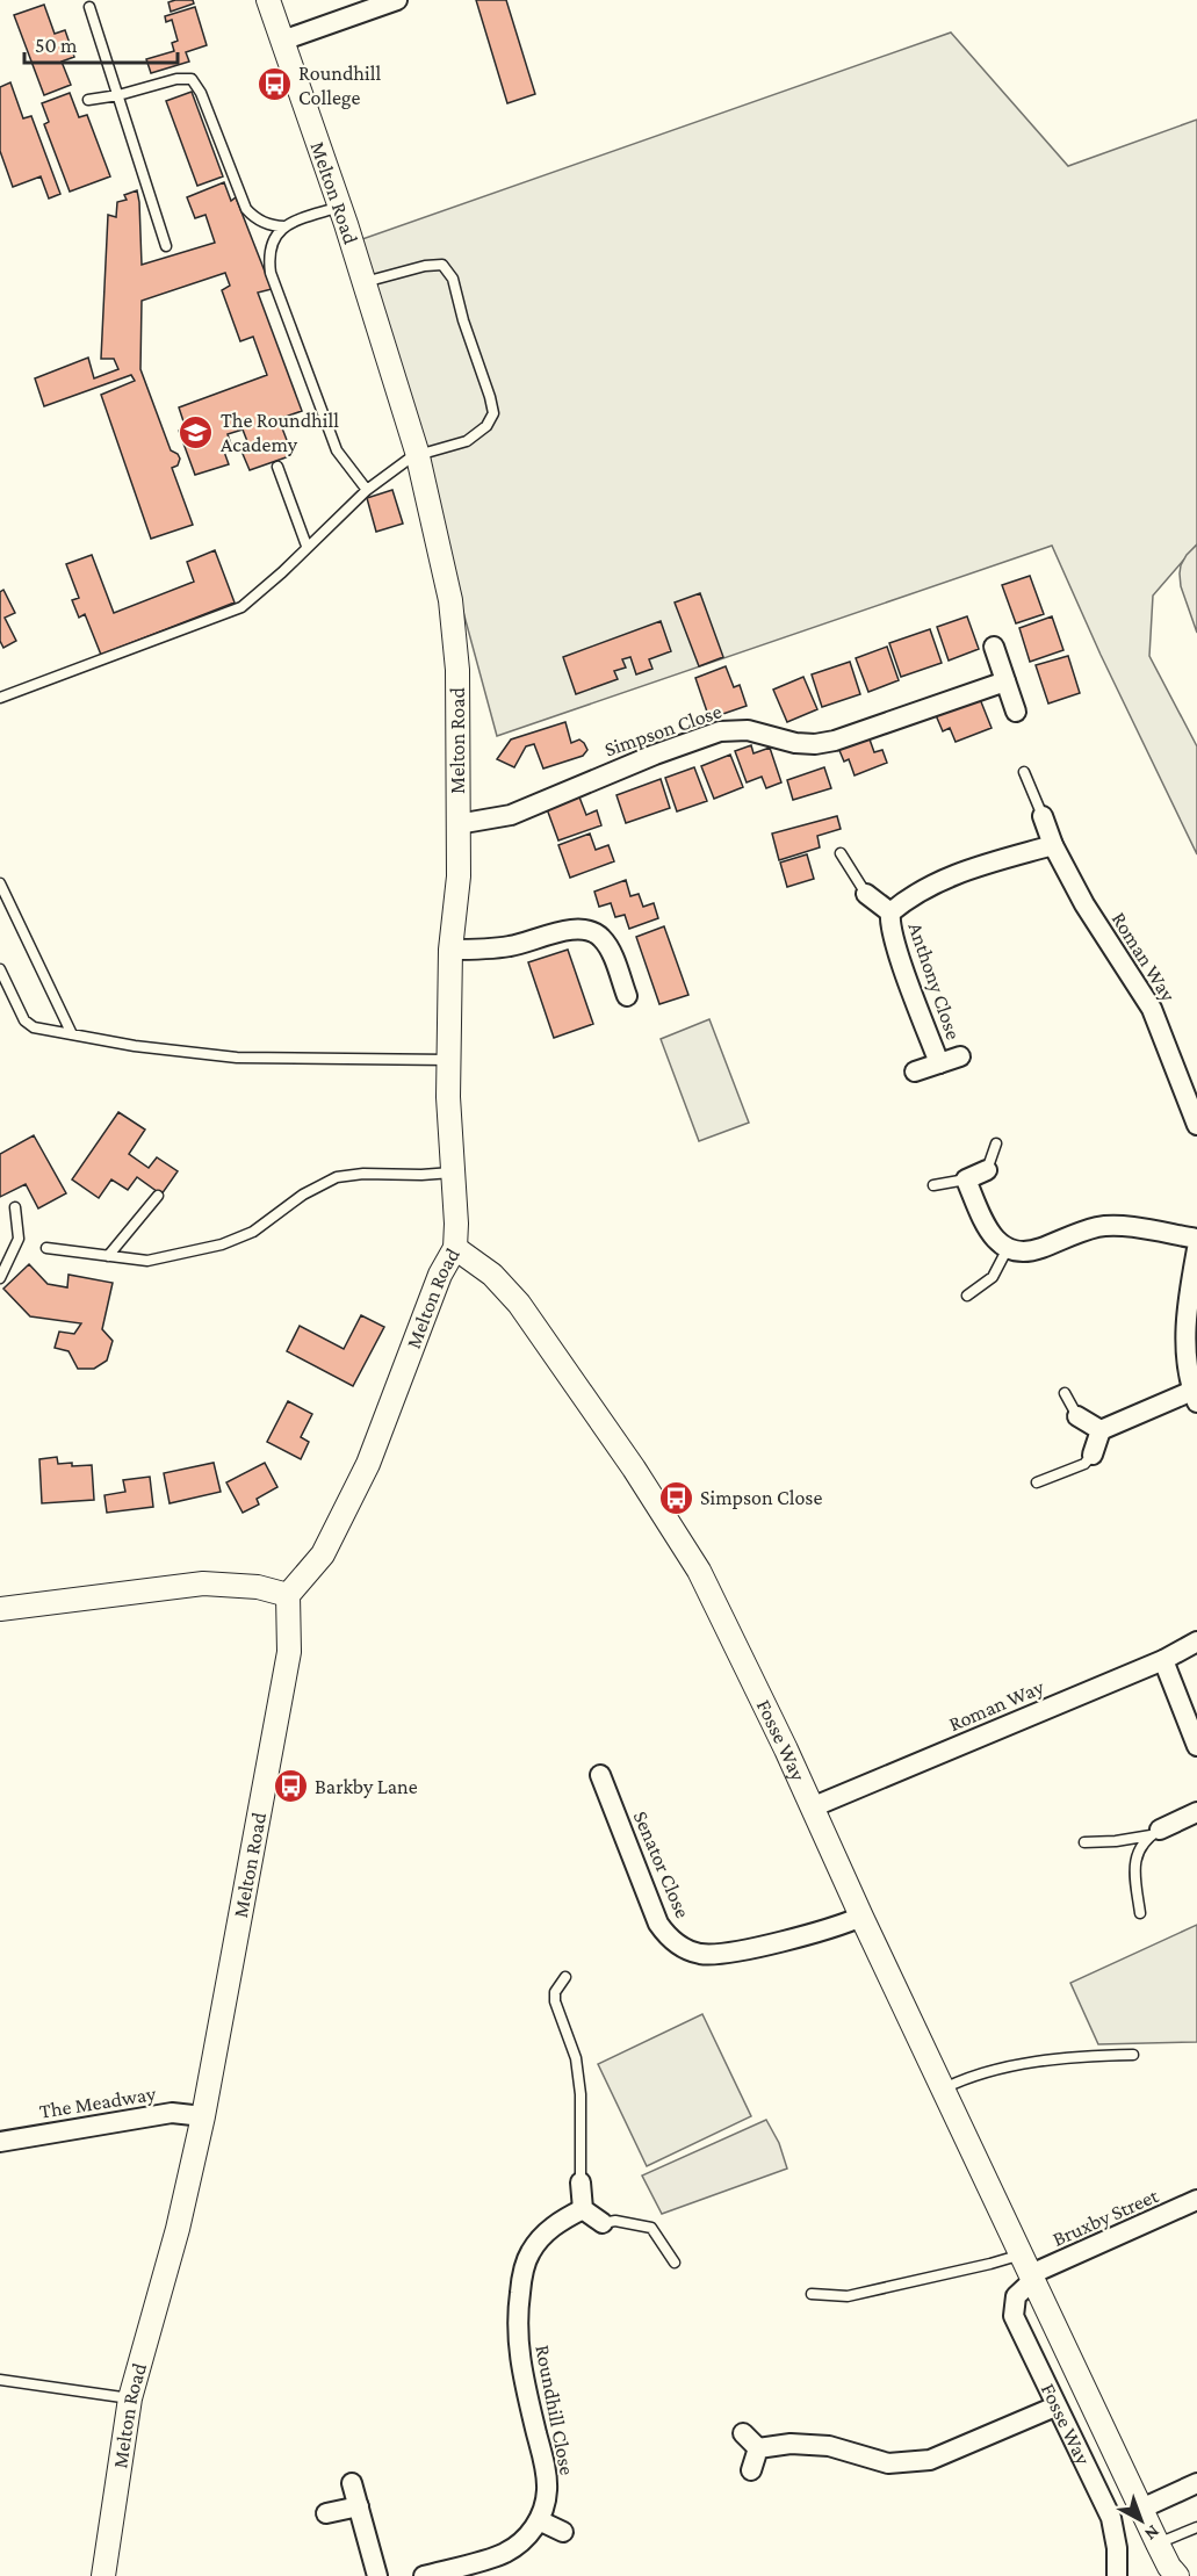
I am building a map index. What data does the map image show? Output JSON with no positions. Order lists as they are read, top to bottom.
{
  "streets": {
    "street": [
      "Melton Road",
      "Simpson Close",
      "Roman Way",
      "Anthony Close",
      "Fosse Way",
      "Senator Close",
      "The Meadway",
      "Bruxby Street",
      "Roundhill Close"
    ]
  },
  "crossings": [
    ["Melton Road", "Simpson Close"],
    ["Melton Road", "Fosse Way"],
    ["Melton Road", "The Meadway"],
    ["Roman Way", "Anthony Close"],
    ["Roman Way", "Fosse Way"],
    ["Fosse Way", "Senator Close"],
    ["Fosse Way", "Bruxby Street"]
  ],
  "places": {
    "bus stop": ["Roundhill College", "Simpson Close", "Barkby Lane"],
    "school or university": ["The Roundhill Academy"]
  },
  "scale_bar": "50 m",
  "north": "bottom right"
}
